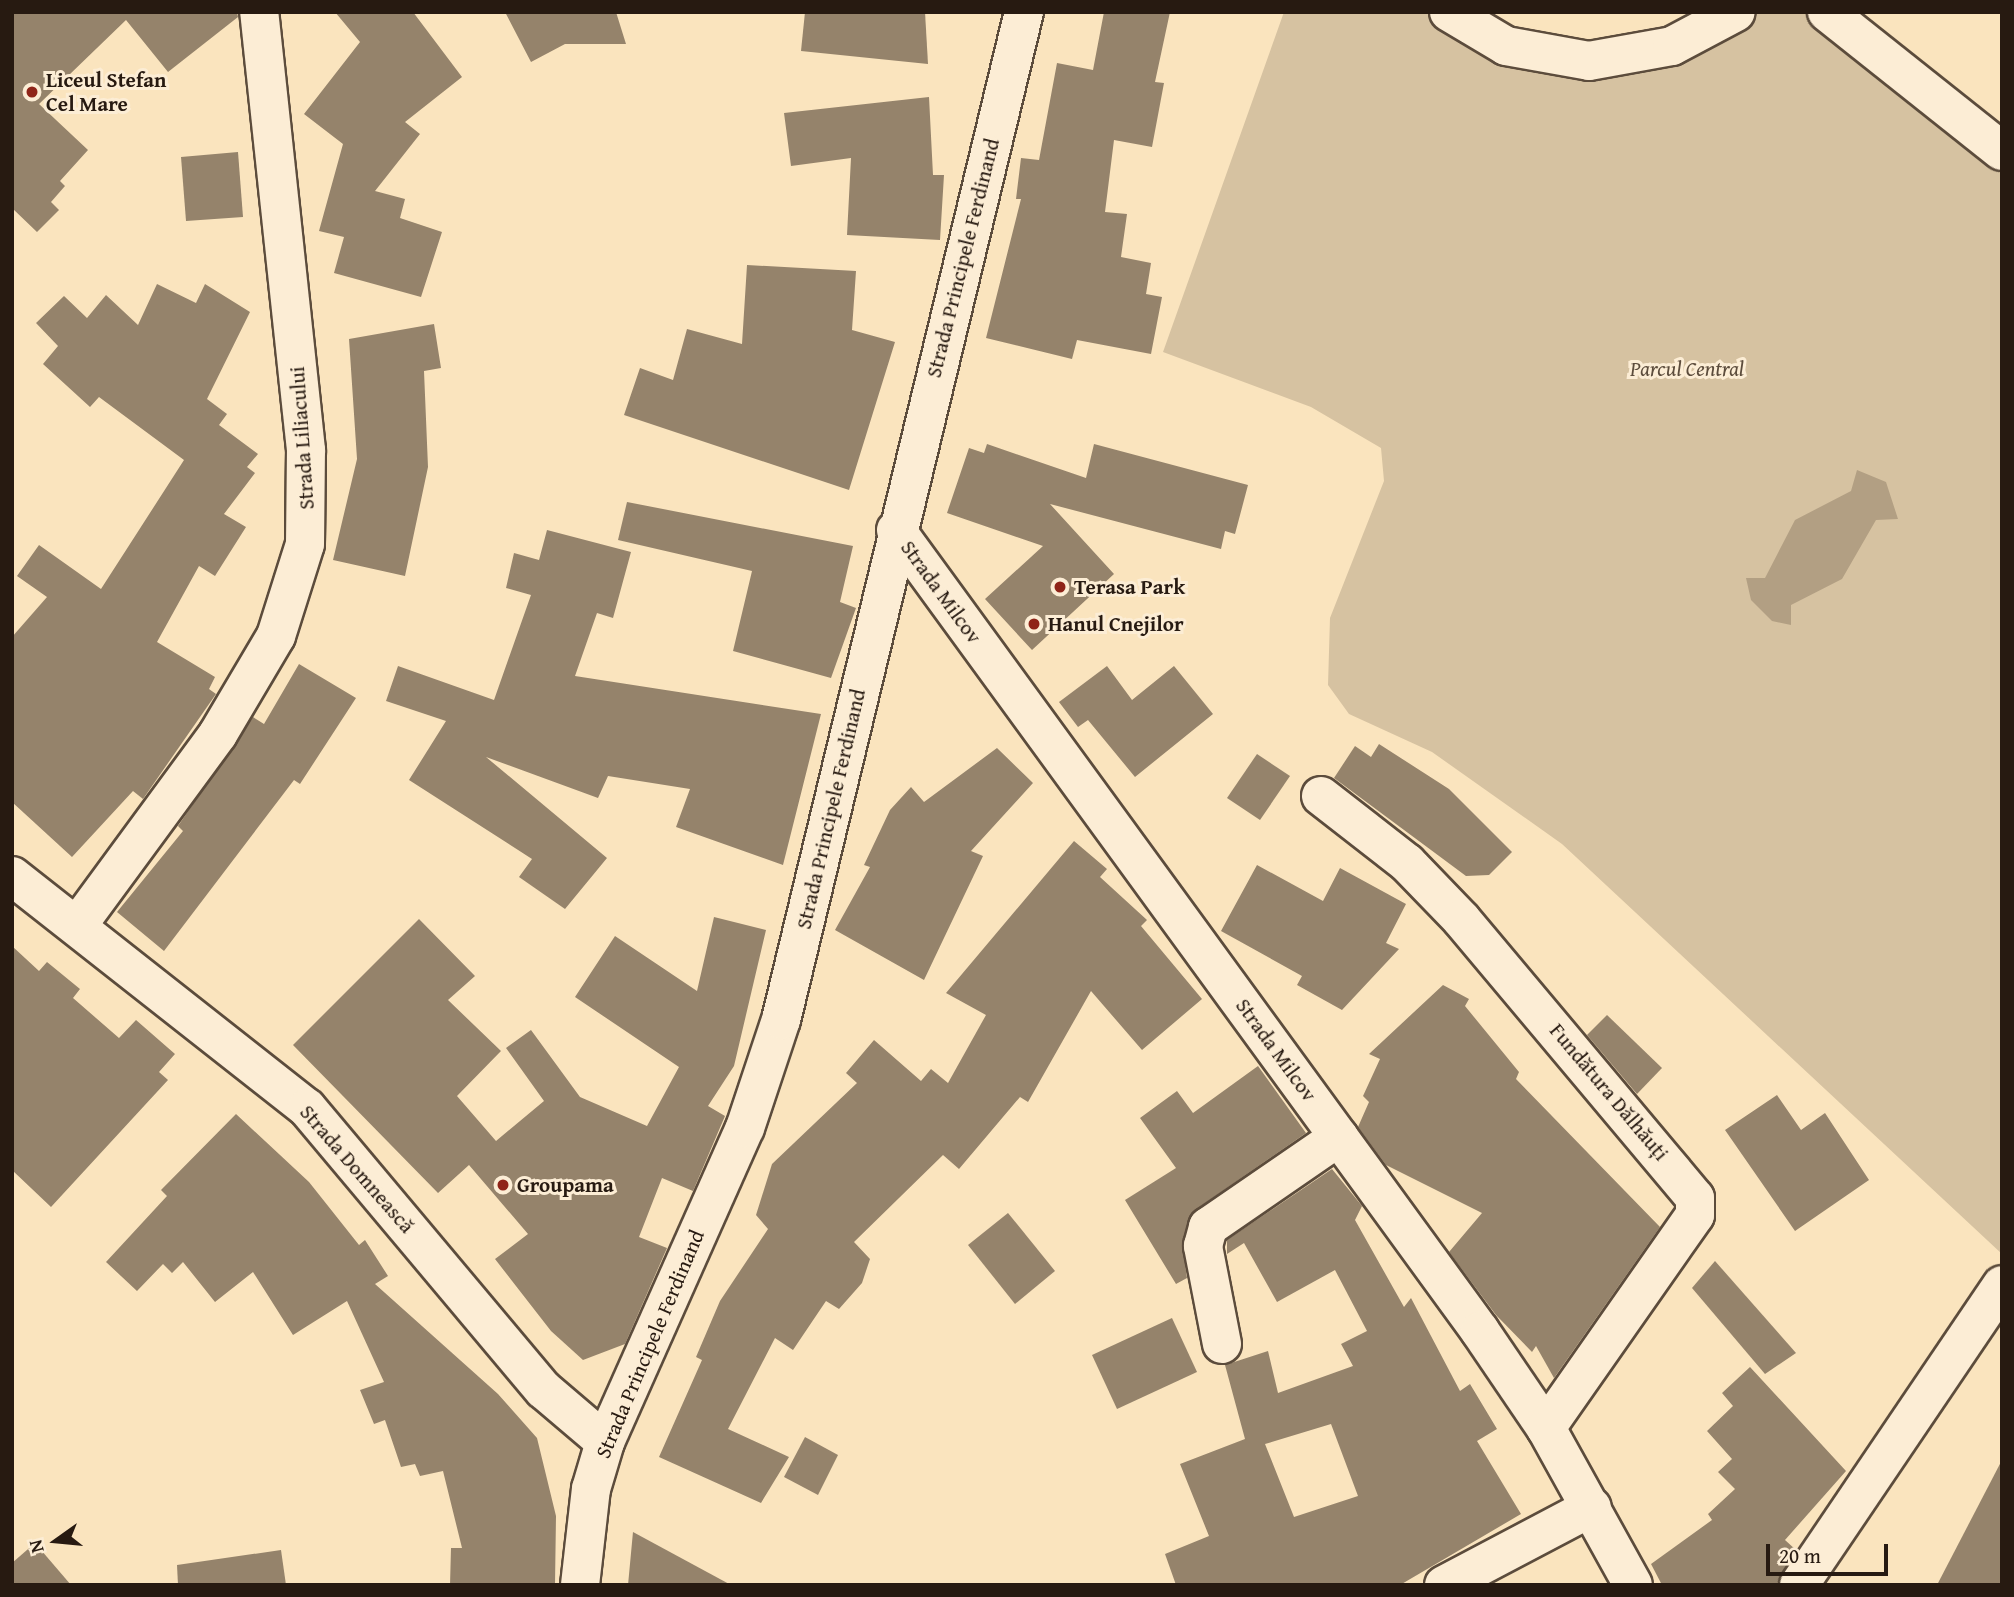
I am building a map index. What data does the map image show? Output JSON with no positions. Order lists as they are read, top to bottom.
{
  "streets": {
    "street": [
      "Strada Principele Ferdinand",
      "Strada Liliacului",
      "Strada Milcov",
      "Fundătura Dălhăuți",
      "Strada Domnească"
    ]
  },
  "crossings": [
    ["Strada Principele Ferdinand", "Strada Milcov"],
    ["Strada Principele Ferdinand", "Strada Domnească"],
    ["Strada Liliacului", "Strada Domnească"],
    ["Strada Milcov", "Fundătura Dălhăuți"]
  ],
  "parks": ["Parcul Central"],
  "places": [
    "Liceul Stefan Cel Mare",
    "Terasa Park",
    "Hanul Cnejilor",
    "Groupama"
  ],
  "scale_bar": "20 m",
  "north": "left"
}
